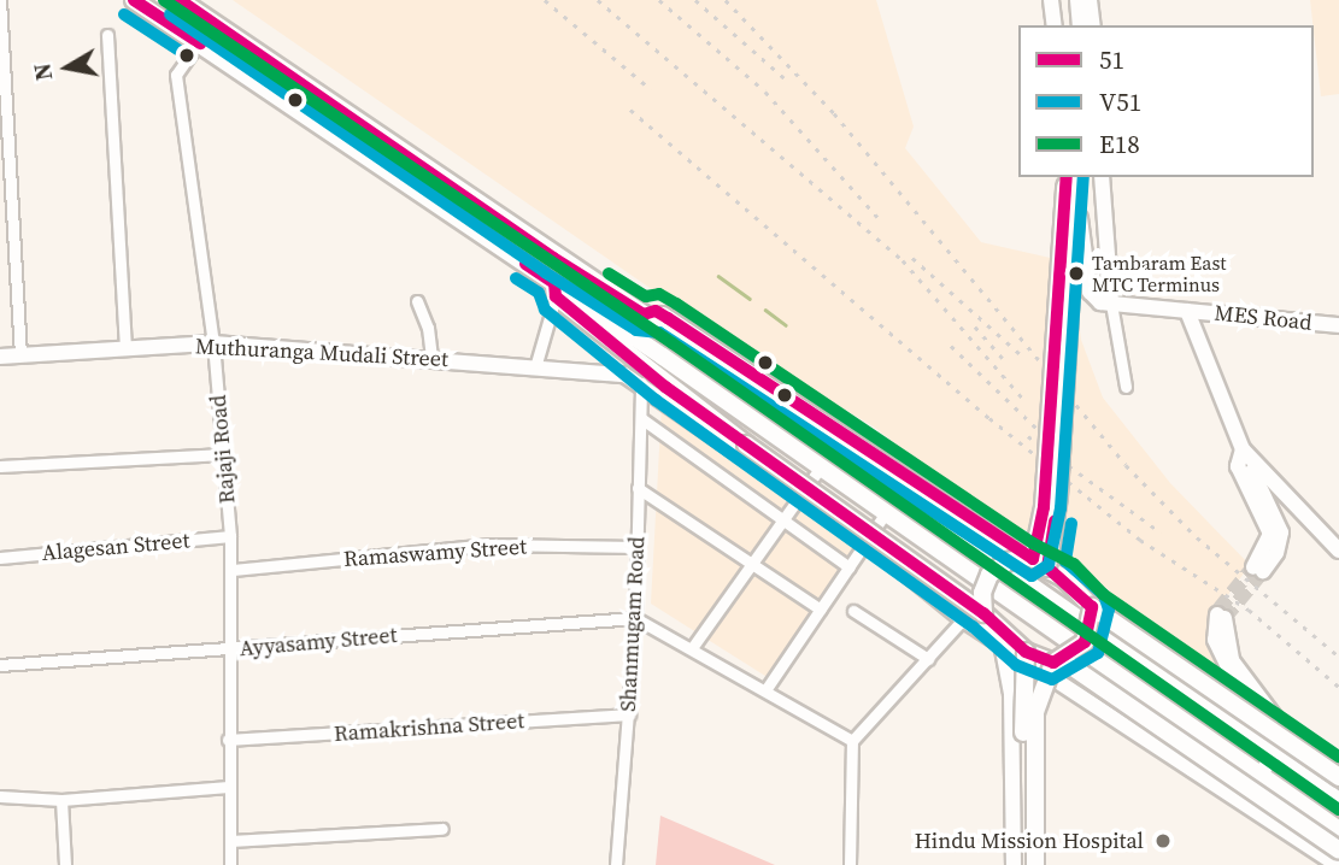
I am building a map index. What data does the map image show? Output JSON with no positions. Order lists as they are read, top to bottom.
{
  "streets": {
    "street": [
      "MES Road",
      "Muthuranga Mudali Street",
      "Rajaji Road",
      "Alagesan Street",
      "Ramaswamy Street",
      "Shanmugam Road",
      "Ayyasamy Street",
      "Ramakrishna Street"
    ]
  },
  "crossings": [
    ["Muthuranga Mudali Street", "Rajaji Road"],
    ["Muthuranga Mudali Street", "Shanmugam Road"],
    ["Rajaji Road", "Alagesan Street"],
    ["Rajaji Road", "Ramaswamy Street"],
    ["Rajaji Road", "Ayyasamy Street"],
    ["Rajaji Road", "Ramakrishna Street"],
    ["Ramaswamy Street", "Shanmugam Road"],
    ["Shanmugam Road", "Ayyasamy Street"],
    ["Shanmugam Road", "Ramakrishna Street"]
  ],
  "places": ["Tambaram East MTC Terminus", "Hindu Mission Hospital"],
  "lines": ["transit line 51", "transit line E18", "transit line V51"],
  "legend": ["51", "V51", "E18"],
  "north": "left"
}
